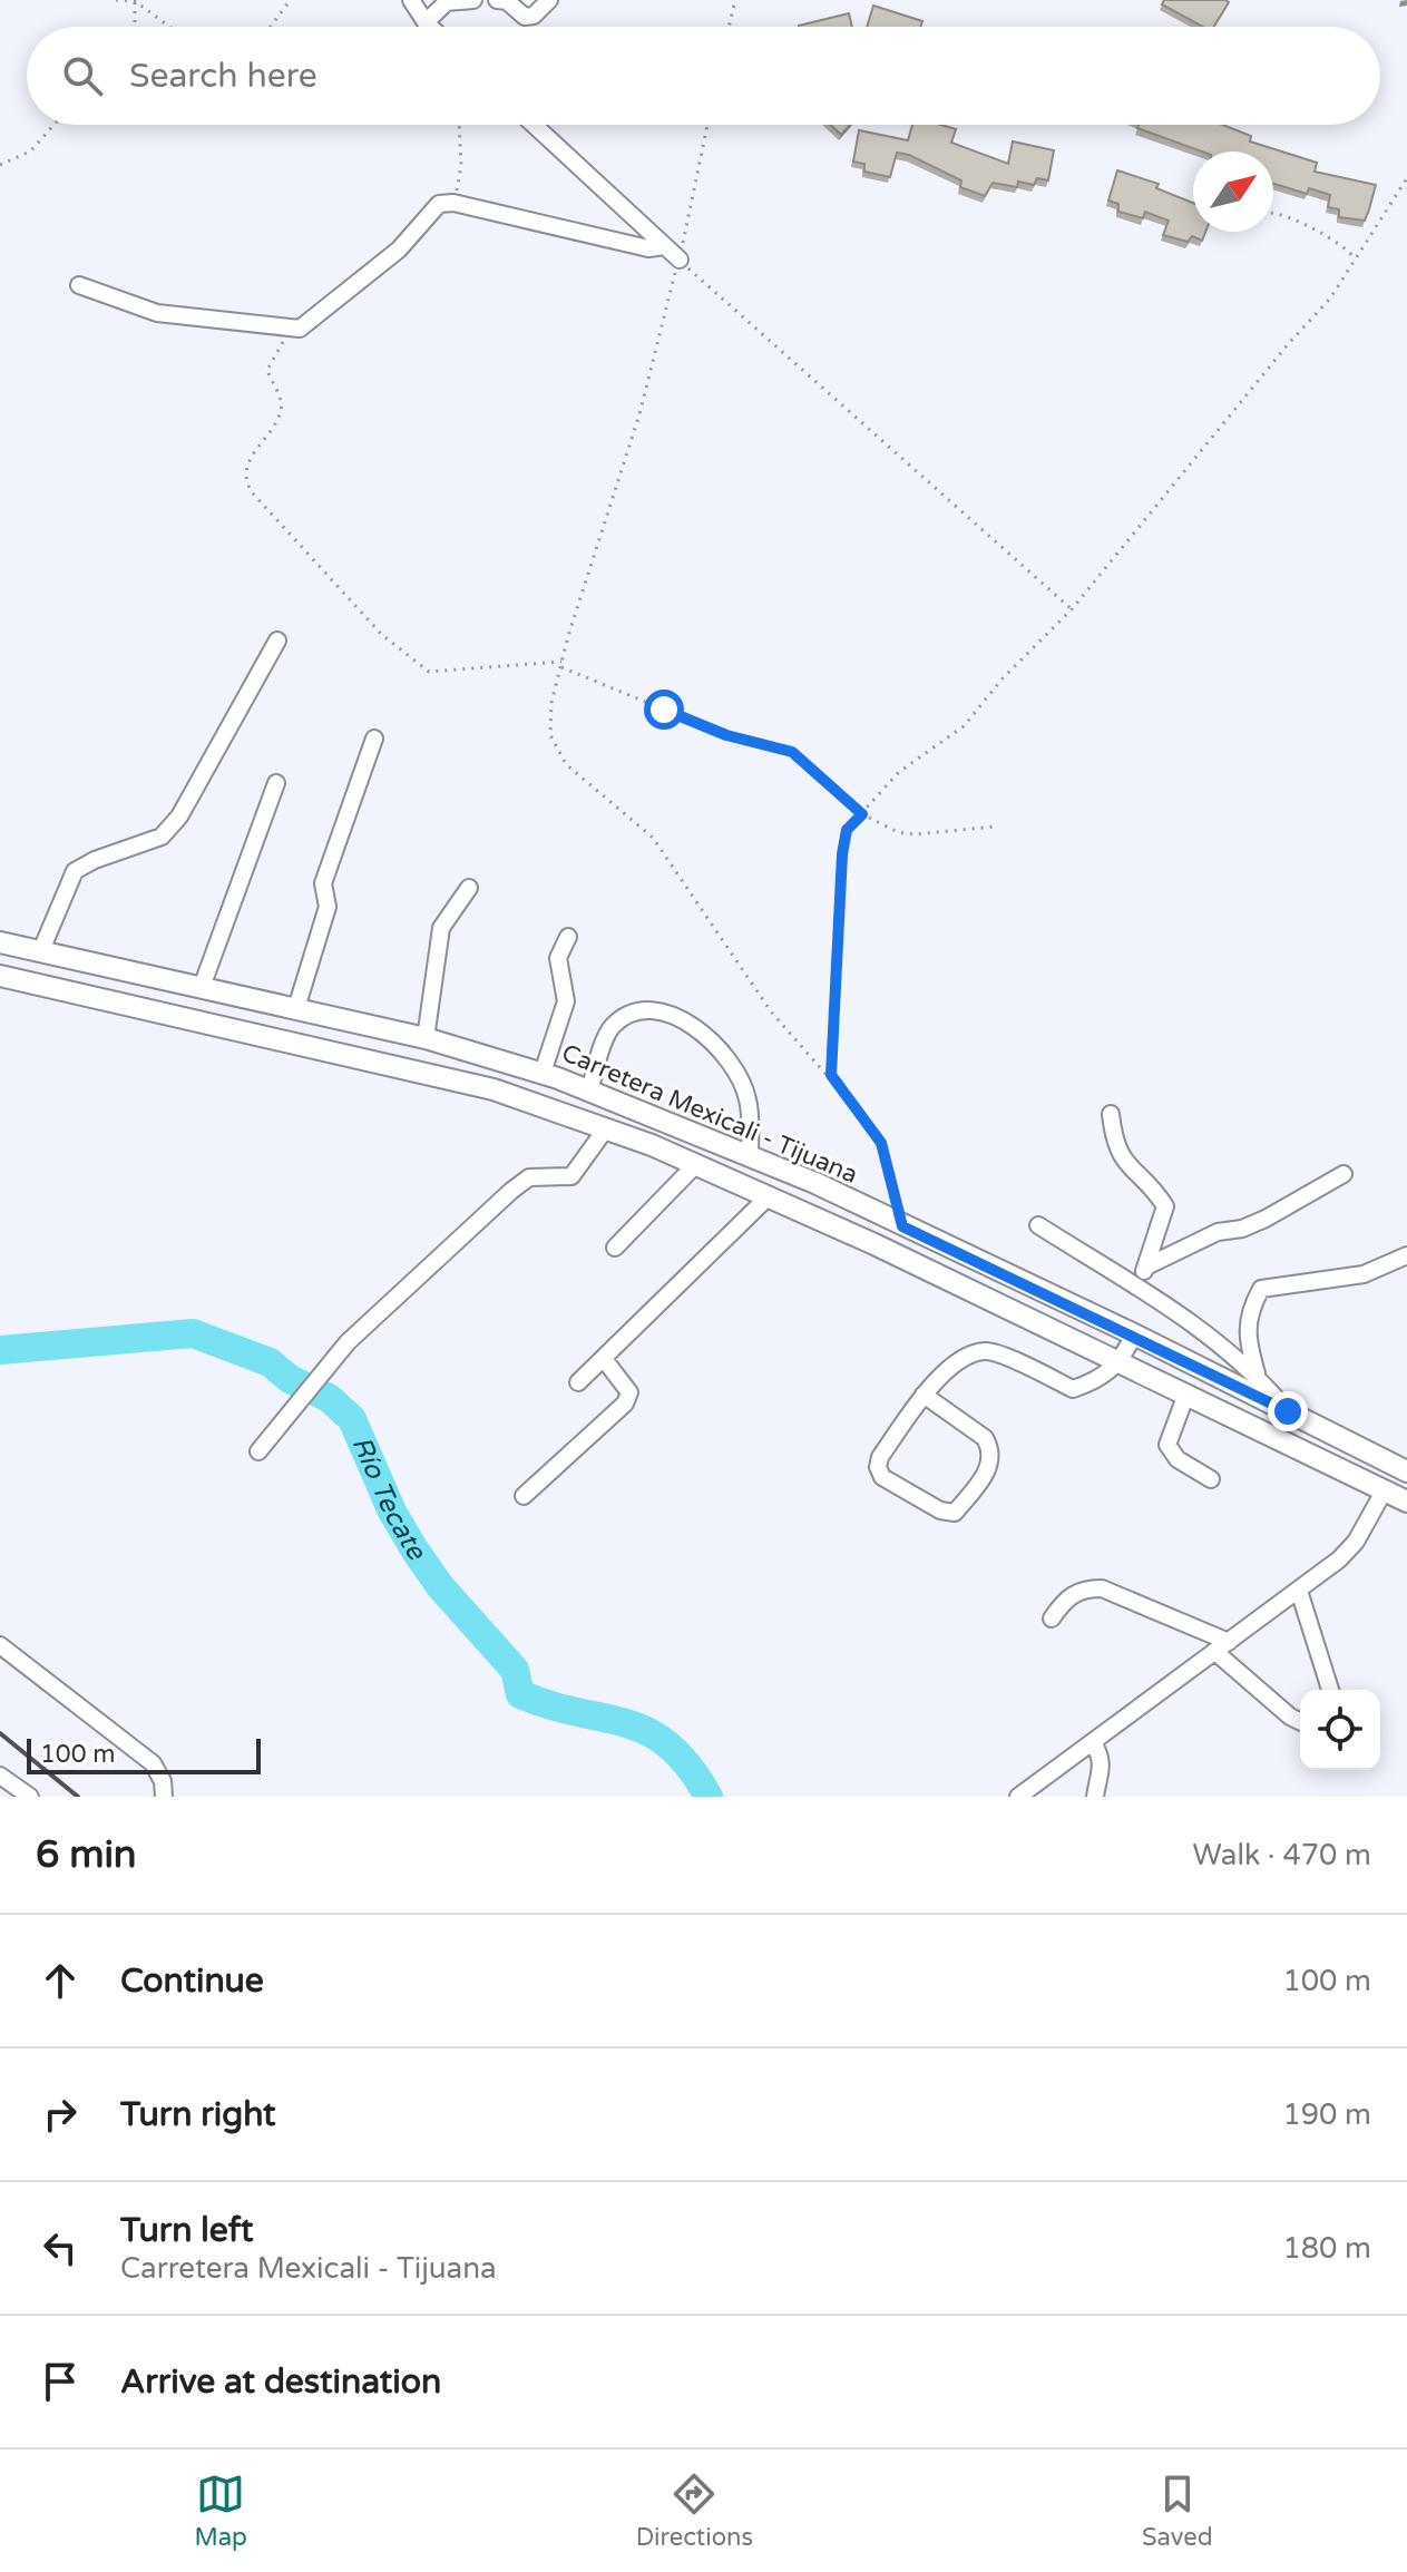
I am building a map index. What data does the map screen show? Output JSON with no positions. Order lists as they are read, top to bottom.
{
  "streets": {
    "main road": ["Carretera Mexicali - Tijuana"]
  },
  "water": ["Río Tecate"],
  "scale_bar": "100 m",
  "north": "top right",
  "page": {
    "search": "Search here",
    "scale": "100 m",
    "heading": ["6 min", "Walk · 470 m"],
    "list": [
      ["Continue", "100 m"],
      ["Turn right", "190 m"],
      ["Turn left", "Carretera Mexicali - Tijuana", "180 m"],
      "Arrive at destination"
    ],
    "nav": ["Map", "Directions", "Saved"]
  }
}
